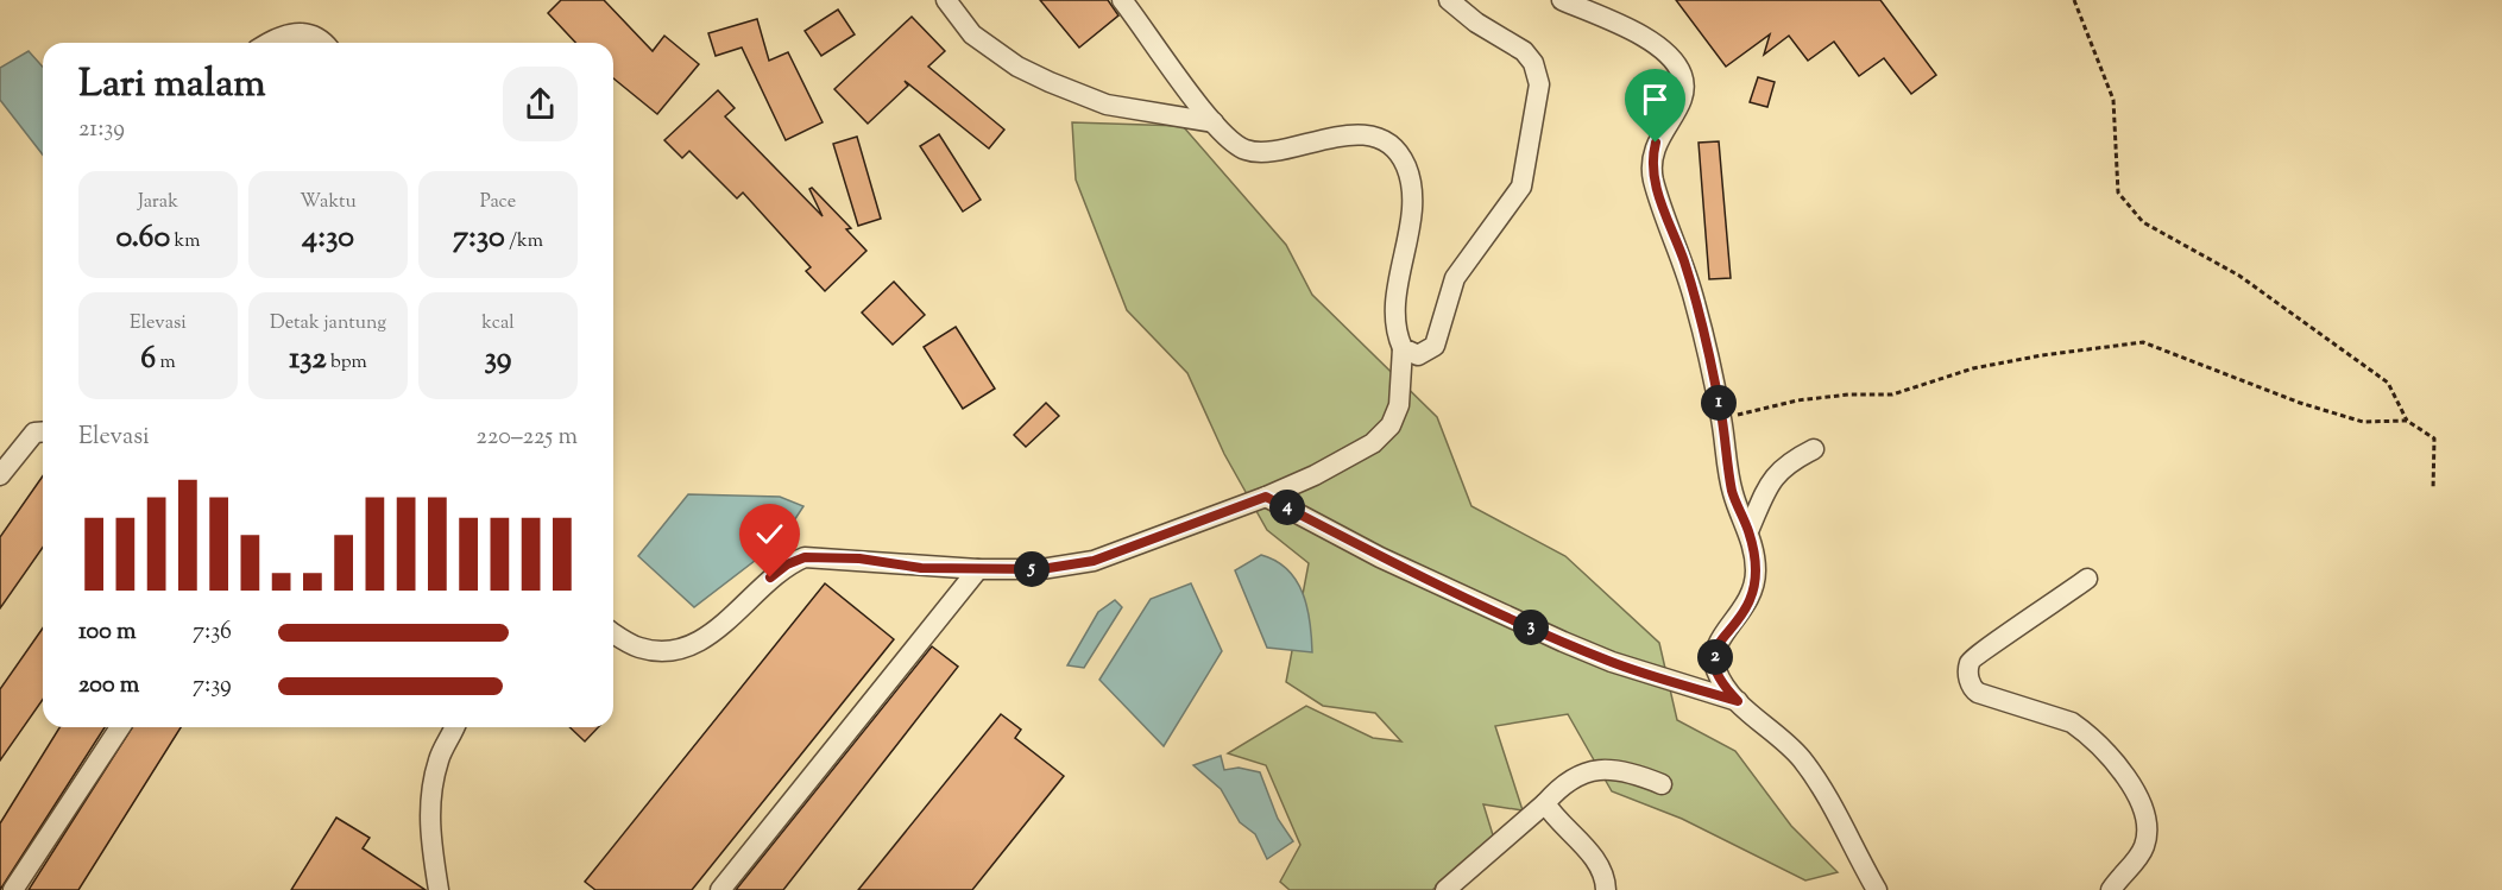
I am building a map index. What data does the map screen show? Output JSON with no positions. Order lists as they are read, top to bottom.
{
  "page": {
    "heading": ["Lari malam", "21:39"],
    "stats": [
      ["Jarak", "0.60 km"],
      ["Waktu", "4:30"],
      ["Pace", "7:30 /km"],
      ["Elevasi", "6 m"],
      ["Detak jantung", "132 bpm"],
      ["kcal", "39"]
    ],
    "pins": [
      "1",
      "4",
      "5",
      "3",
      "2"
    ],
    "chart": ["Elevasi", "220–225 m"],
    "list": [
      {
        "name": "100 m",
        "note": "7:36"
      },
      {
        "name": "200 m",
        "note": "7:39"
      }
    ]
  }
}
